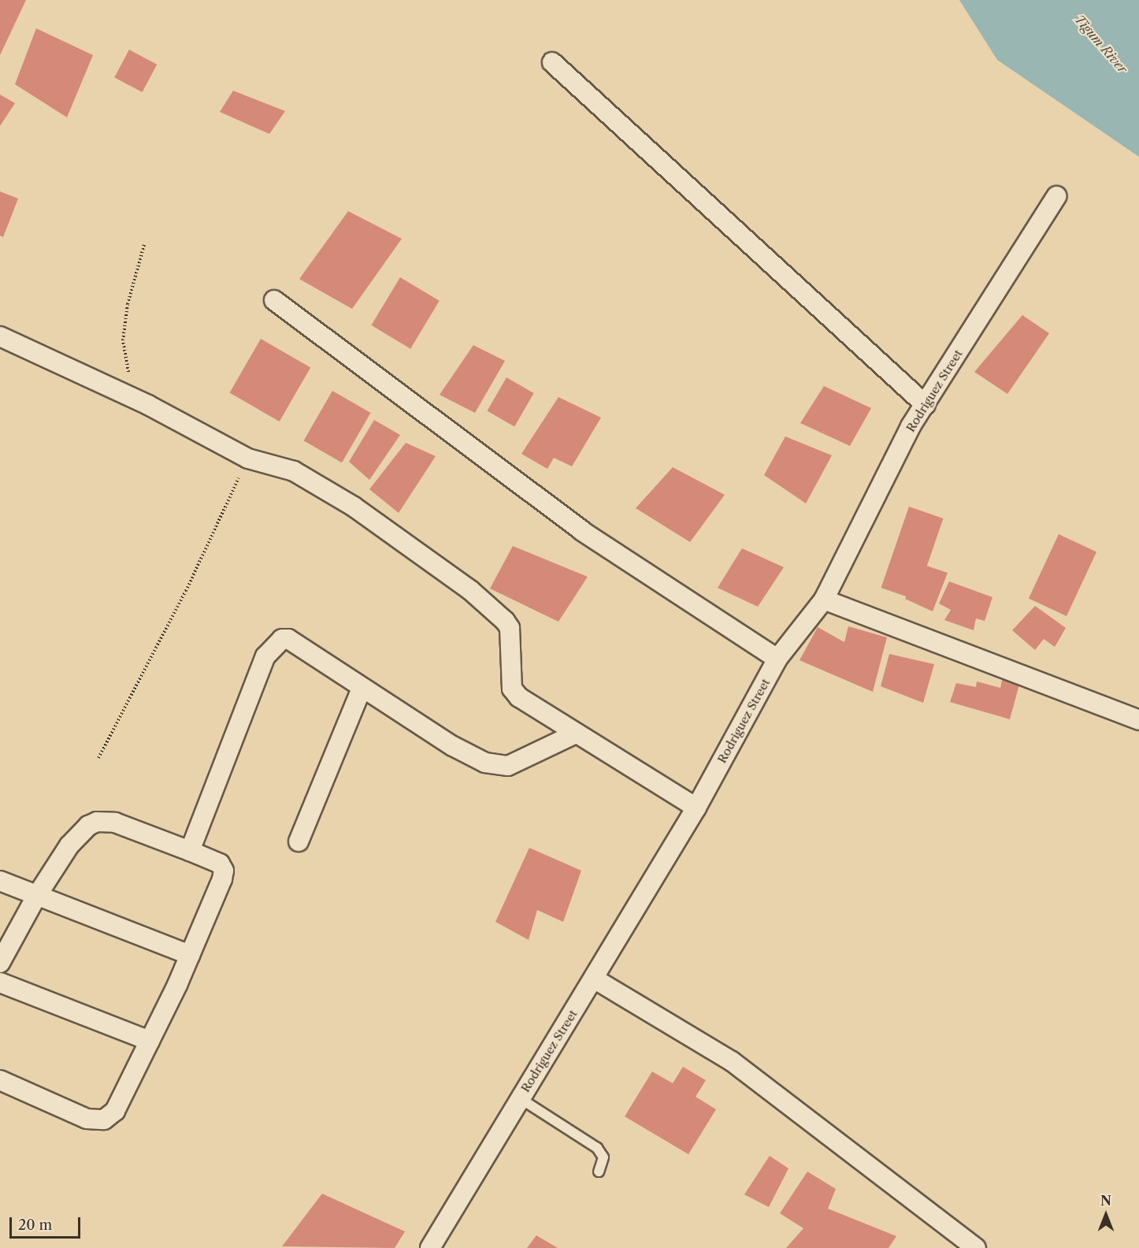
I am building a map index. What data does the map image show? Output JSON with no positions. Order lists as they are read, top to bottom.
{
  "streets": {
    "street": ["Rodriguez Street"]
  },
  "water": ["Tigum River"],
  "scale_bar": "20 m",
  "north": "top"
}
